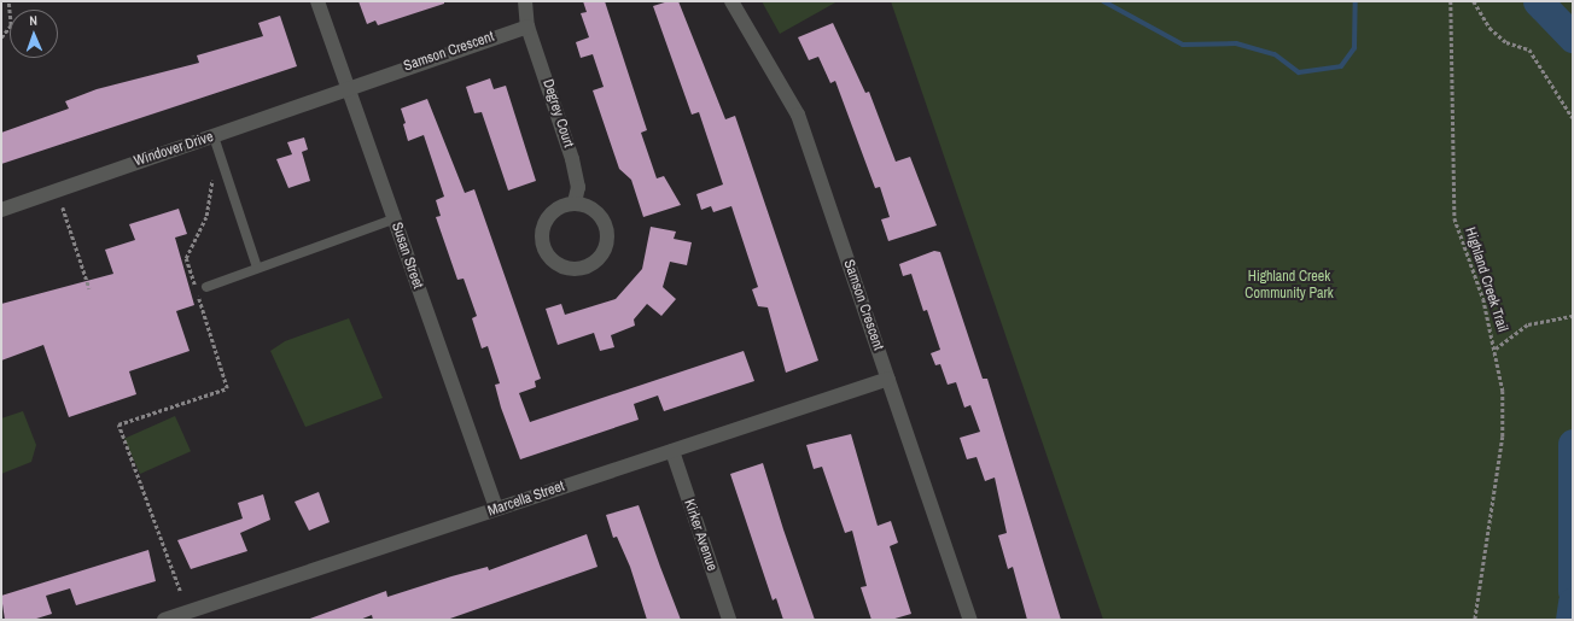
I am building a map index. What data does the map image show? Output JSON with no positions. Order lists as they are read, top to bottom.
{
  "streets": {
    "street": [
      "Samson Crescent",
      "Degrey Court",
      "Windover Drive",
      "Susan Street",
      "Marcella Street",
      "Kirker Avenue"
    ],
    "path": ["Highland Creek Trail"]
  },
  "crossings": [
    ["Samson Crescent", "Degrey Court"],
    ["Samson Crescent", "Windover Drive"],
    ["Samson Crescent", "Susan Street"],
    ["Samson Crescent", "Marcella Street"],
    ["Windover Drive", "Susan Street"],
    ["Susan Street", "Marcella Street"],
    ["Marcella Street", "Kirker Avenue"]
  ],
  "parks": ["Highland Creek Community Park"],
  "north": "top"
}
